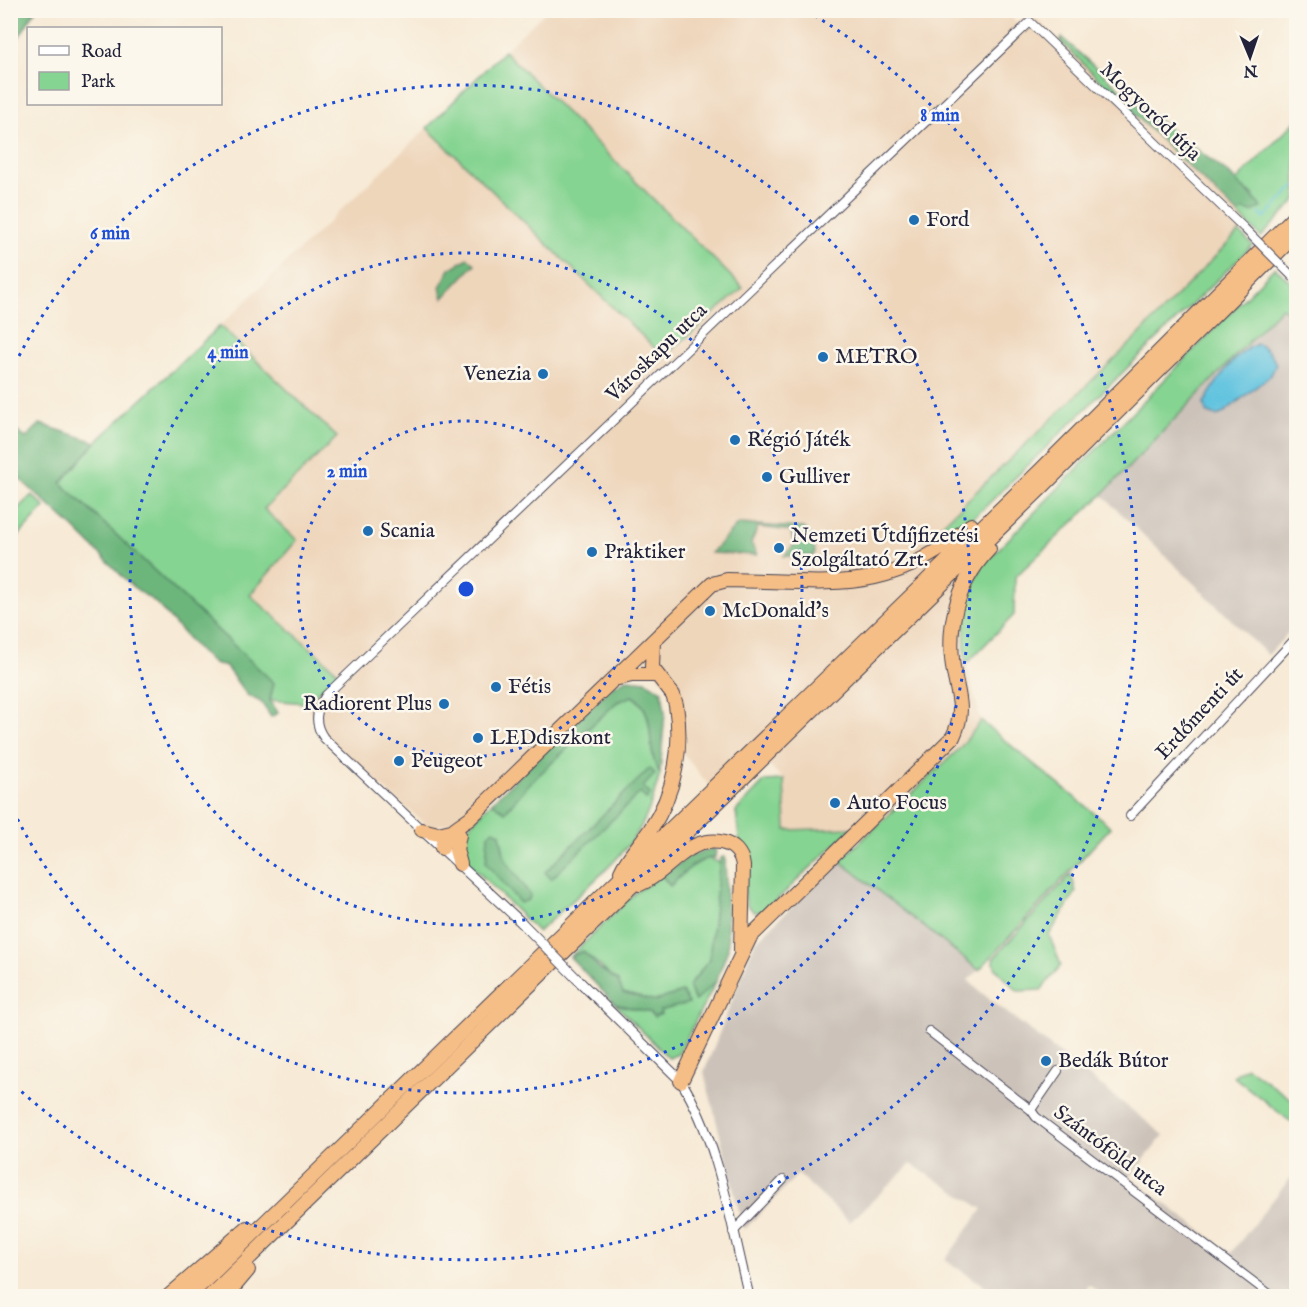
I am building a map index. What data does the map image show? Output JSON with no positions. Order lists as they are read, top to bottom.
{
  "streets": {
    "street": [
      "Mogyoród útja",
      "Városkapu utca",
      "Erdőmenti út",
      "Szántóföld utca"
    ]
  },
  "crossings": [
    ["Mogyoród útja", "Városkapu utca"]
  ],
  "places": [
    "Ford",
    "METRO",
    "Venezia",
    "Régió Játék",
    "Gulliver",
    "Scania",
    "Nemzeti Útdíjfizetési Szolgáltató Zrt.",
    "Praktiker",
    "McDonald's",
    "Fétis",
    "Radiorent Plus",
    "LEDdiszkont",
    "Peugeot",
    "Auto Focus",
    "Bedák Bútor"
  ],
  "legend": ["Road", "Park"],
  "north": "bottom",
  "rings": [
    "8 min",
    "6 min",
    "4 min",
    "2 min"
  ]
}
